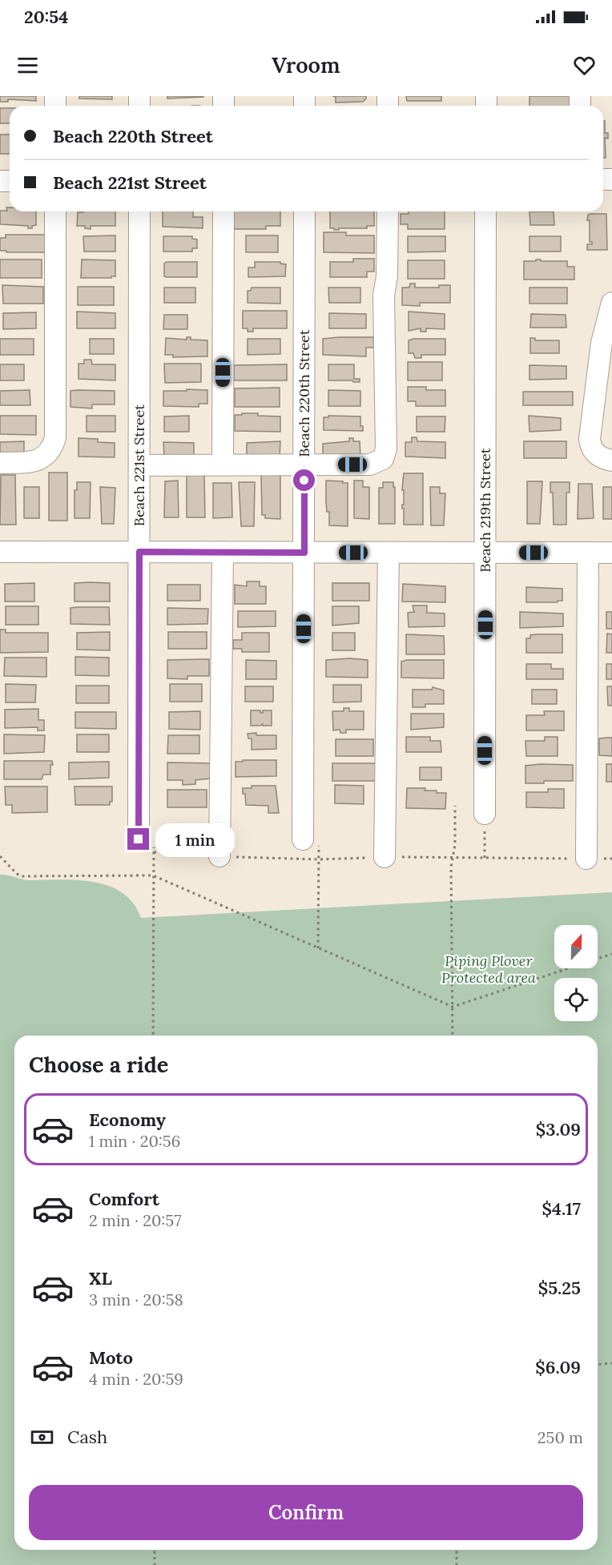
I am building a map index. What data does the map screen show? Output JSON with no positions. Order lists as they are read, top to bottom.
{
  "streets": {
    "street": ["Beach 220th Street", "Beach 221st Street", "Beach 219th Street"]
  },
  "parks": ["Piping Plover Protected area"],
  "north": "top",
  "page": {
    "status": "20:54",
    "header": "Vroom",
    "banner": ["Beach 220th Street", "Beach 221st Street"],
    "bubble": "1 min",
    "heading": "Choose a ride",
    "list": [
      {
        "name": "Economy",
        "note": "1 min · 20:56",
        "value": "$3.09"
      },
      {
        "name": "Comfort",
        "note": "2 min · 20:57",
        "value": "$4.17"
      },
      {
        "name": "XL",
        "note": "3 min · 20:58",
        "value": "$5.25"
      },
      {
        "name": "Moto",
        "note": "4 min · 20:59",
        "value": "$6.09"
      }
    ],
    "pay": ["Cash", "250 m"],
    "buttons": "Confirm"
  }
}
